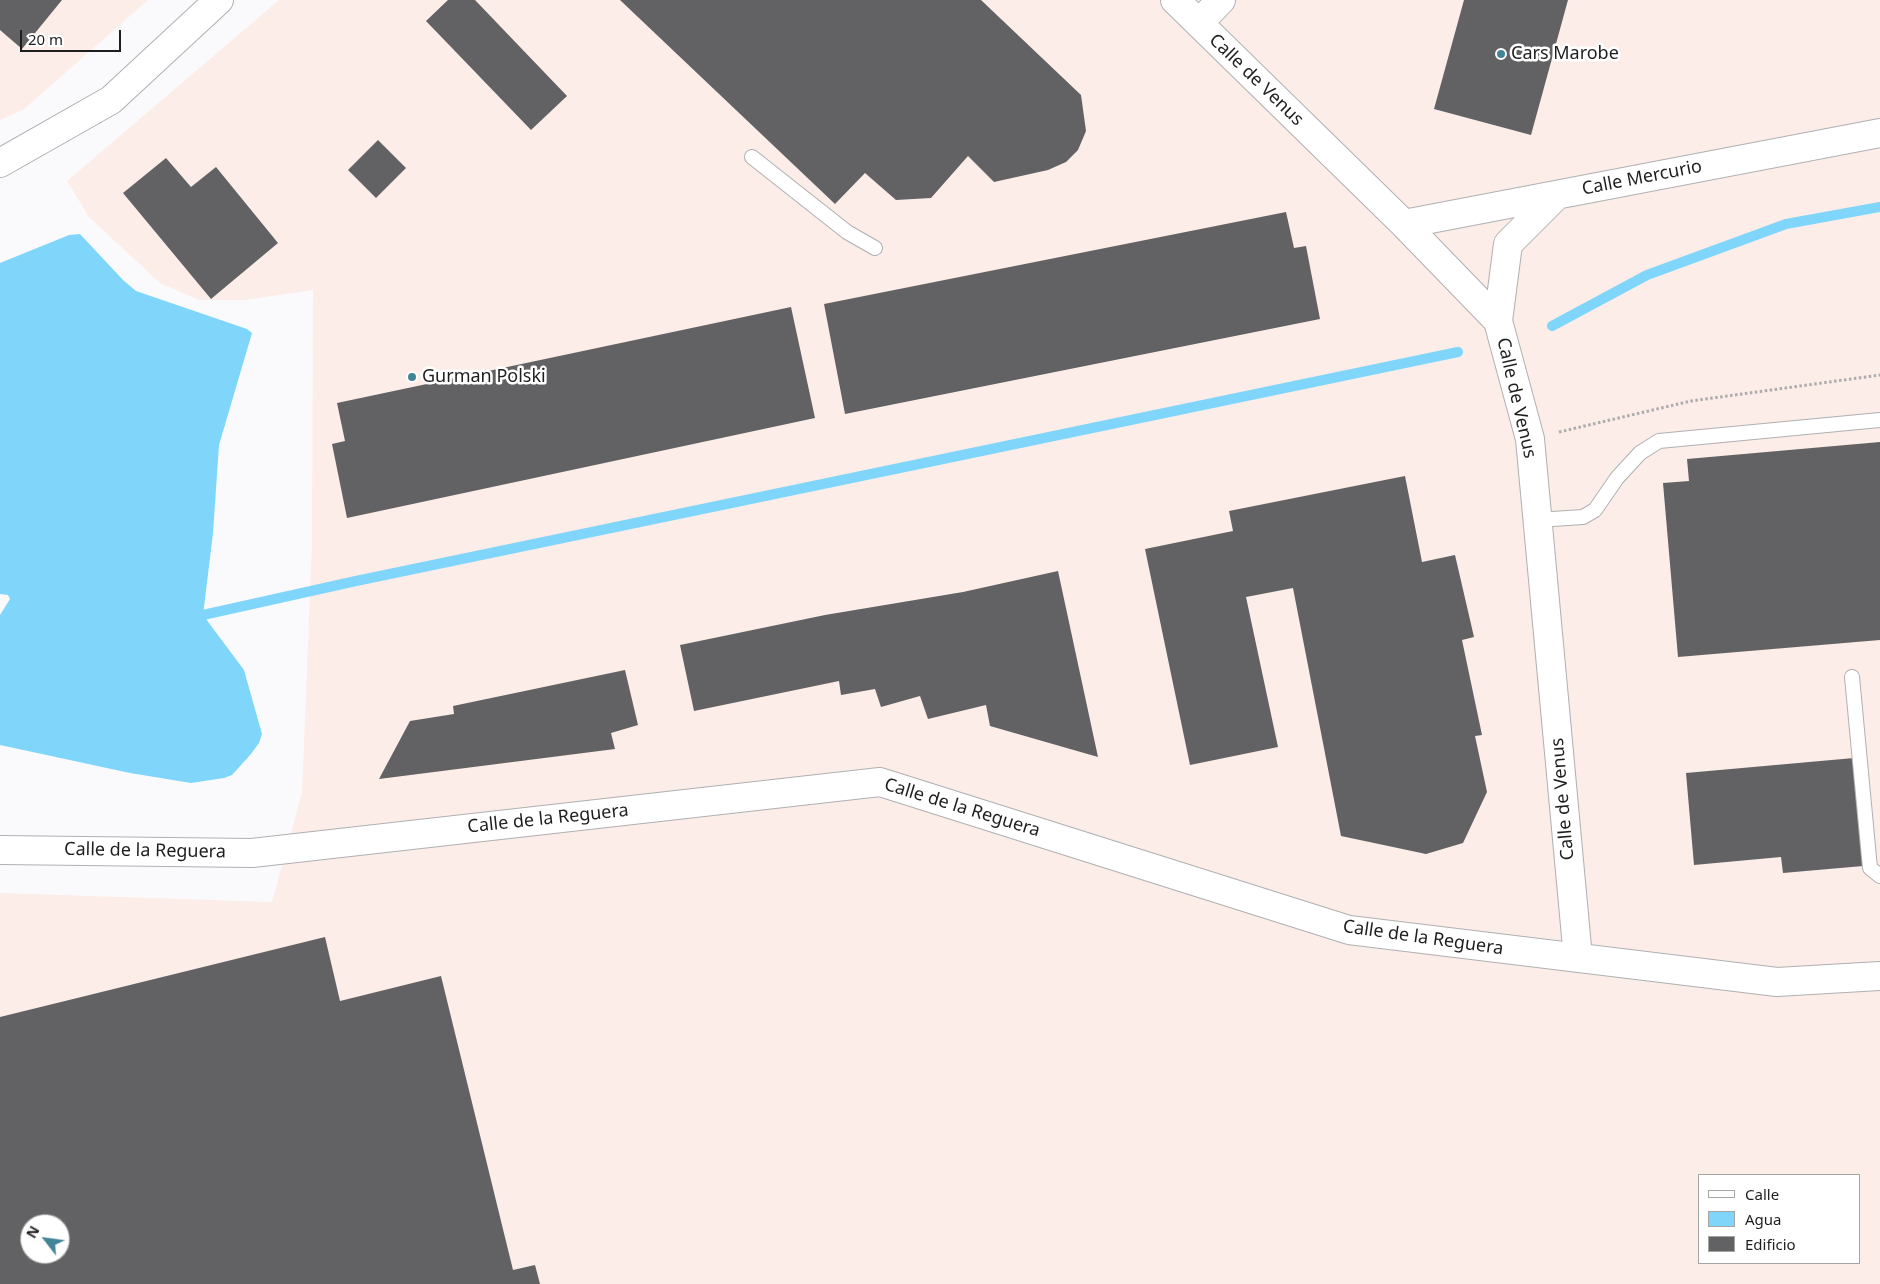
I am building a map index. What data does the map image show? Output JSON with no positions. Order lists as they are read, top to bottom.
{
  "streets": {
    "street": ["Calle de Venus", "Calle Mercurio", "Calle de la Reguera"]
  },
  "crossings": [
    ["Calle de Venus", "Calle Mercurio"],
    ["Calle de Venus", "Calle de la Reguera"]
  ],
  "places": ["Cars Marobe", "Gurman Polski"],
  "legend": ["Calle", "Agua", "Edificio"],
  "scale_bar": "20 m",
  "north": "top left"
}
